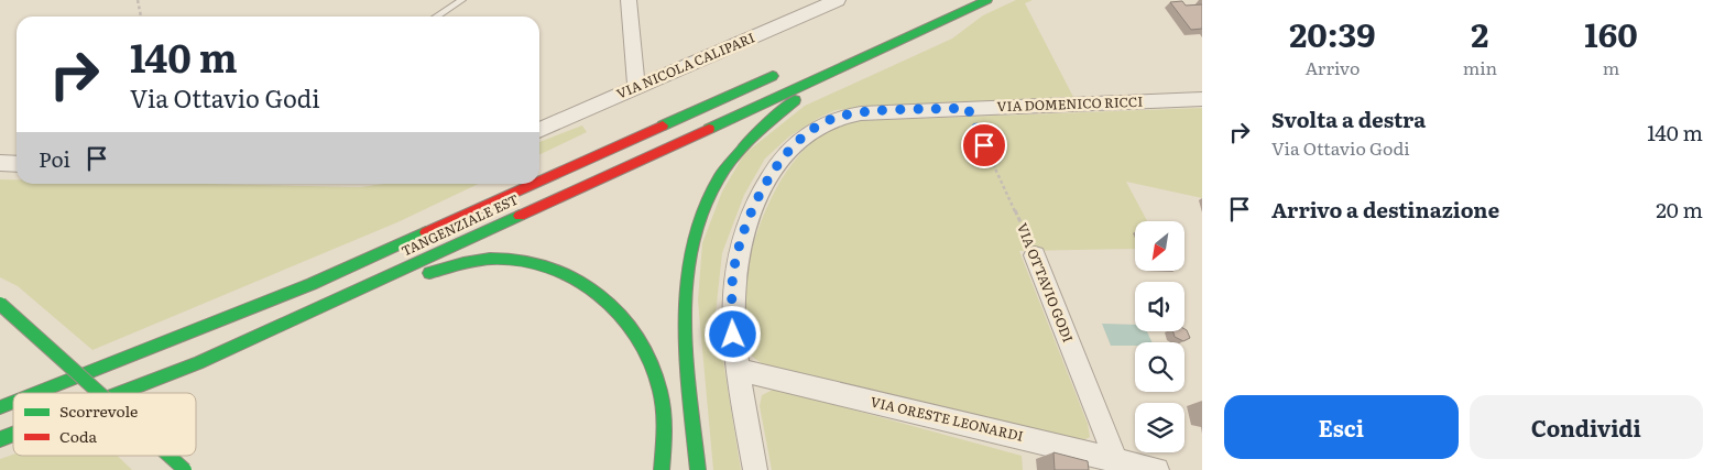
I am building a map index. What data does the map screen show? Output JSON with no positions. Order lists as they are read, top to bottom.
{
  "streets": {
    "main road": ["TANGENZIALE EST"],
    "street": [
      "VIA NICOLA CALIPARI",
      "VIA DOMENICO RICCI",
      "VIA OTTAVIO GODI",
      "VIA ORESTE LEONARDI"
    ]
  },
  "crossings": [
    ["VIA DOMENICO RICCI", "VIA OTTAVIO GODI"],
    ["VIA DOMENICO RICCI", "VIA ORESTE LEONARDI"],
    ["VIA OTTAVIO GODI", "VIA ORESTE LEONARDI"]
  ],
  "legend": ["Scorrevole", "Coda"],
  "north": "bottom left",
  "page": {
    "eta": [
      "20:39",
      "Arrivo",
      "2",
      "min",
      "160",
      "m"
    ],
    "turn": ["140 m", "Via Ottavio Godi"],
    "list": [
      {
        "name": "Svolta a destra",
        "note": "Via Ottavio Godi",
        "value": "140 m"
      },
      {
        "name": "Arrivo a destinazione",
        "value": "20 m"
      }
    ],
    "then": "Poi",
    "buttons": ["Esci", "Condividi"]
  }
}
